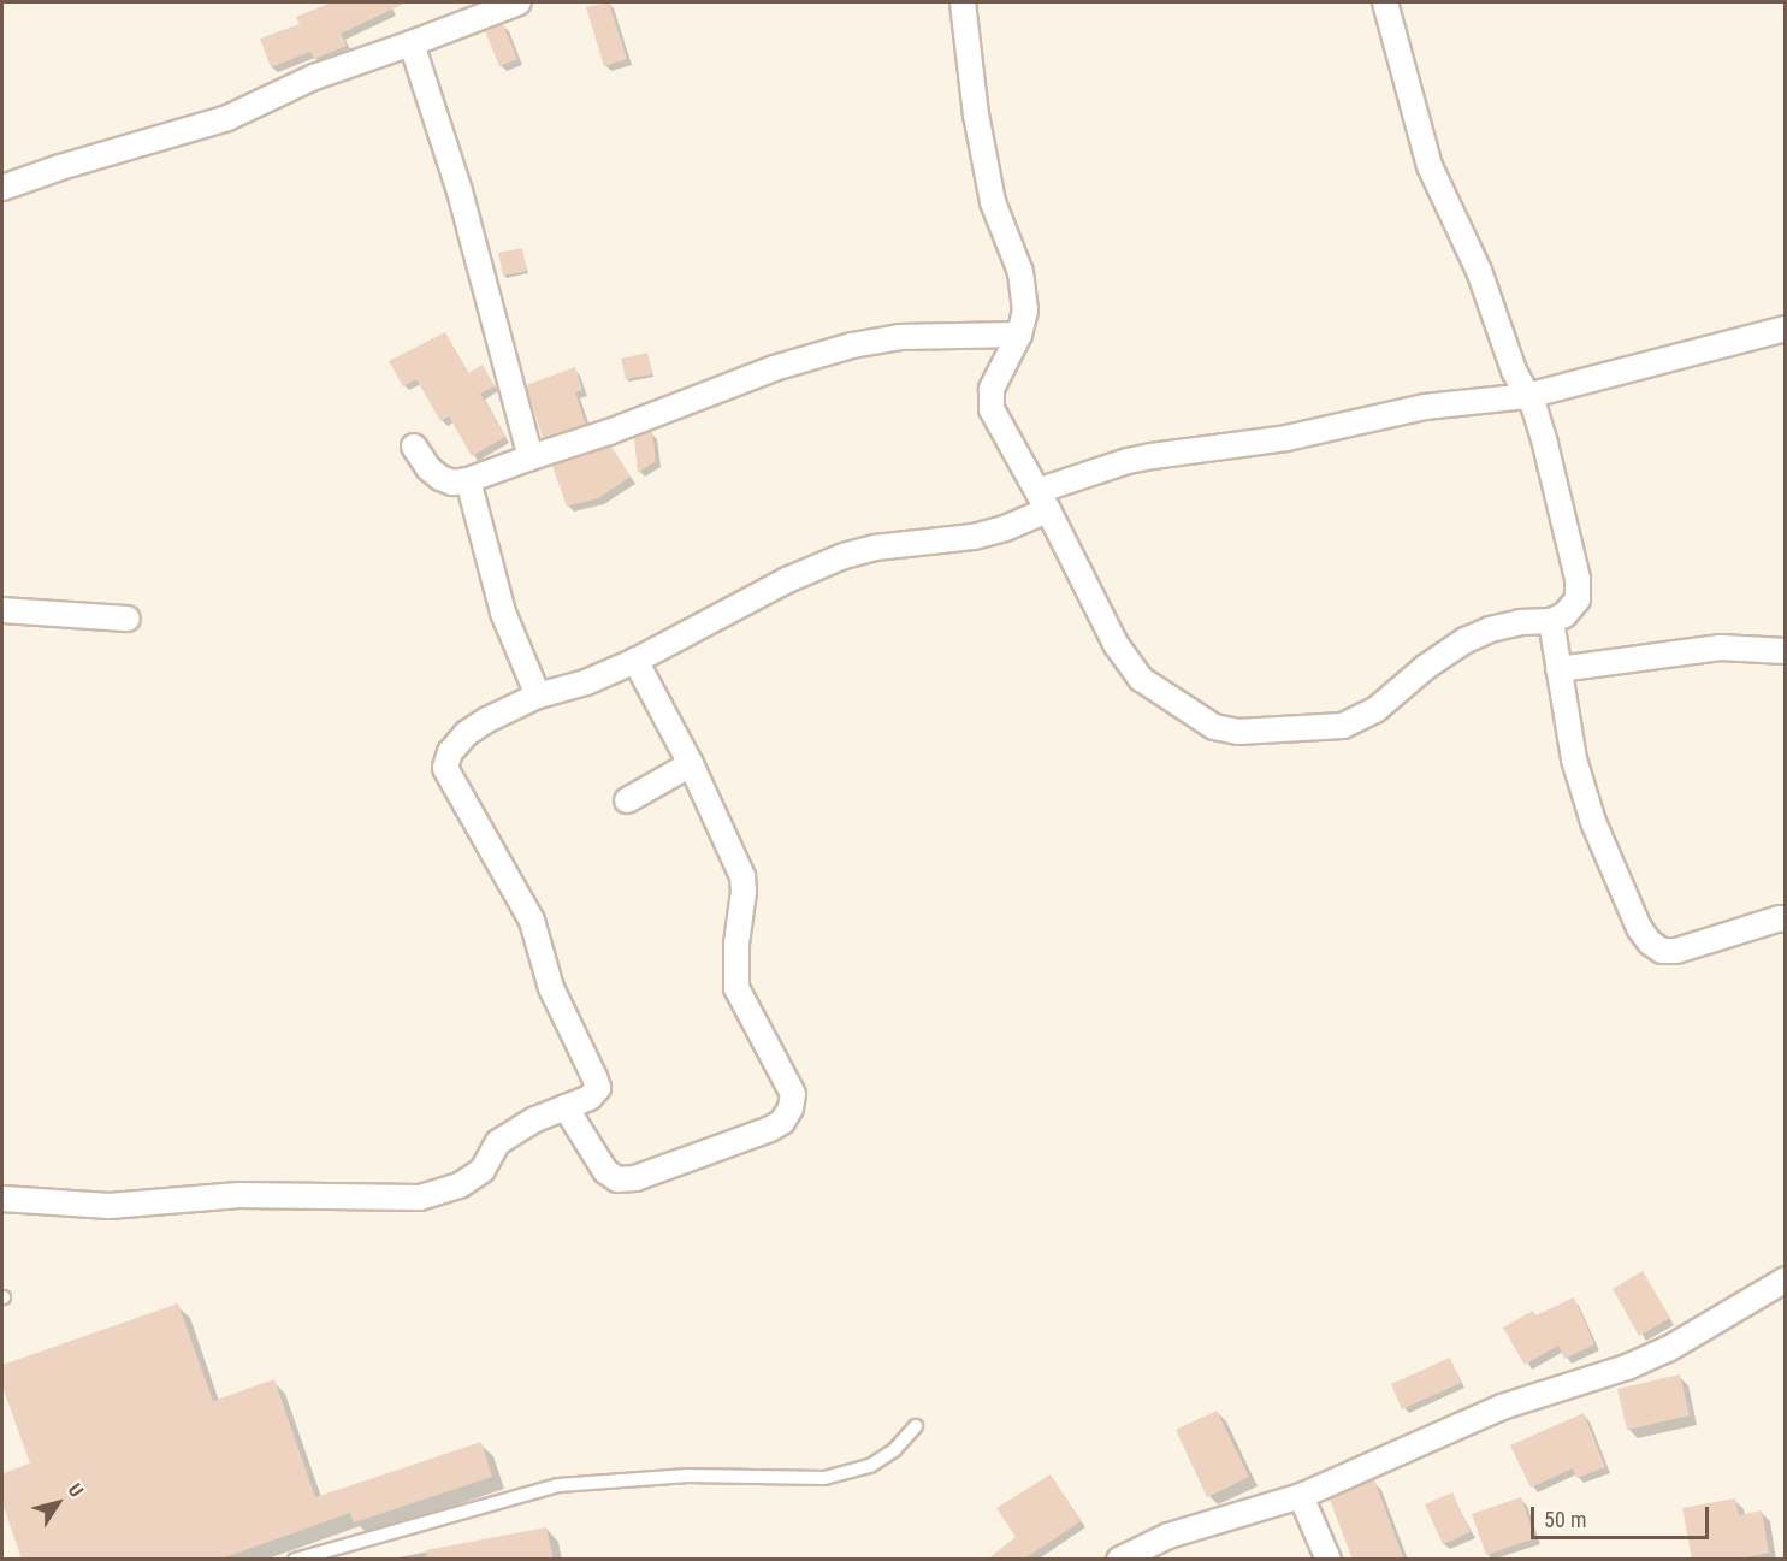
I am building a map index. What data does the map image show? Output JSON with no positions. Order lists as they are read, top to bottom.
{
  "scale_bar": "50 m",
  "north": "top right"
}
